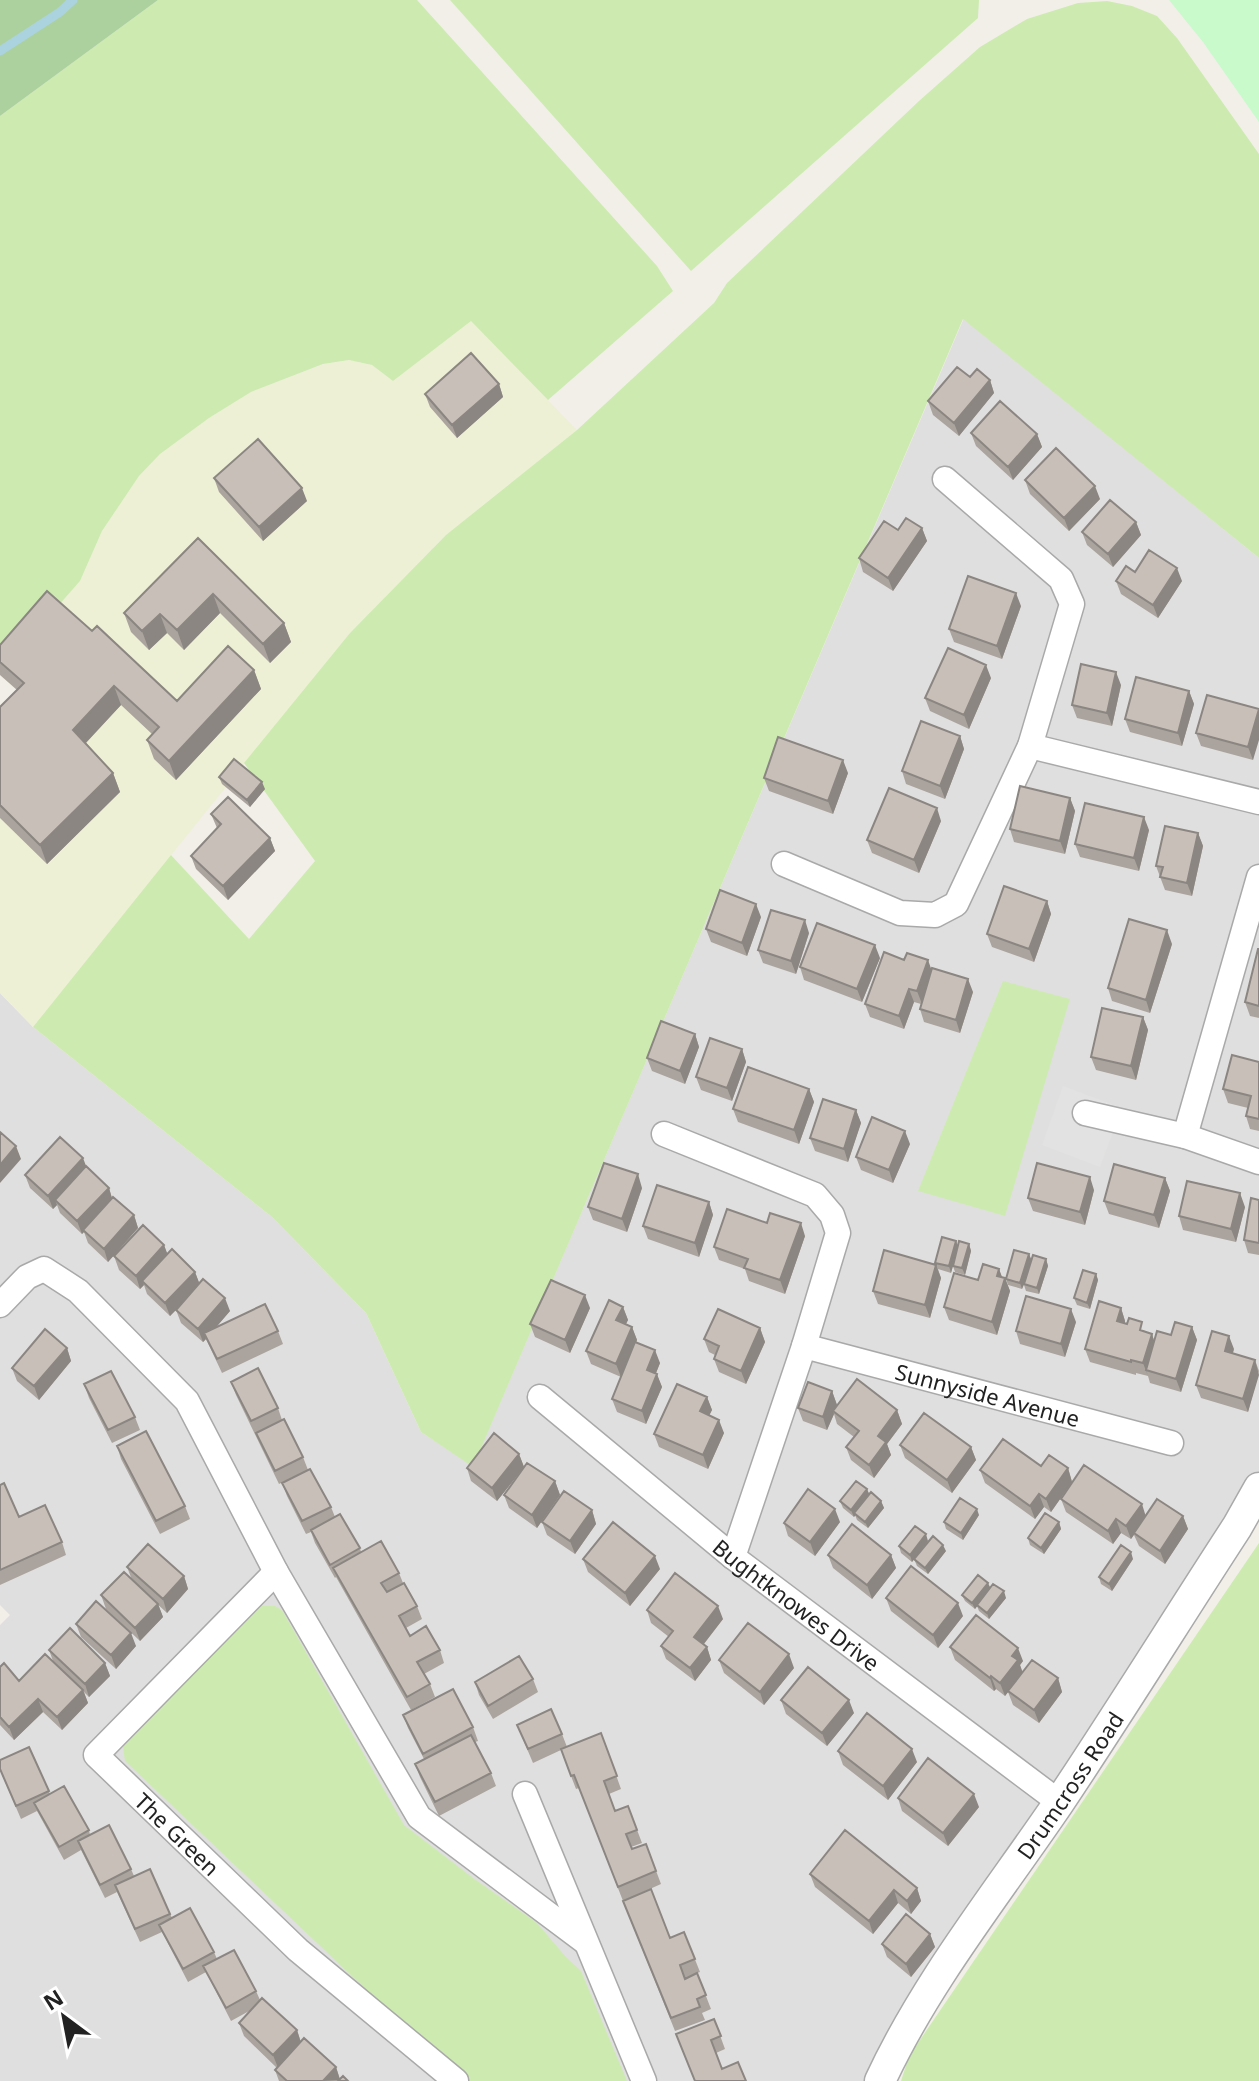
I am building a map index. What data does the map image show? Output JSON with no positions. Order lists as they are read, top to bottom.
{
  "streets": {
    "street": [
      "Sunnyside Avenue",
      "Bughtknowes Drive",
      "Drumcross Road",
      "The Green"
    ]
  },
  "crossings": [
    ["Bughtknowes Drive", "Drumcross Road"]
  ],
  "north": "top left"
}
